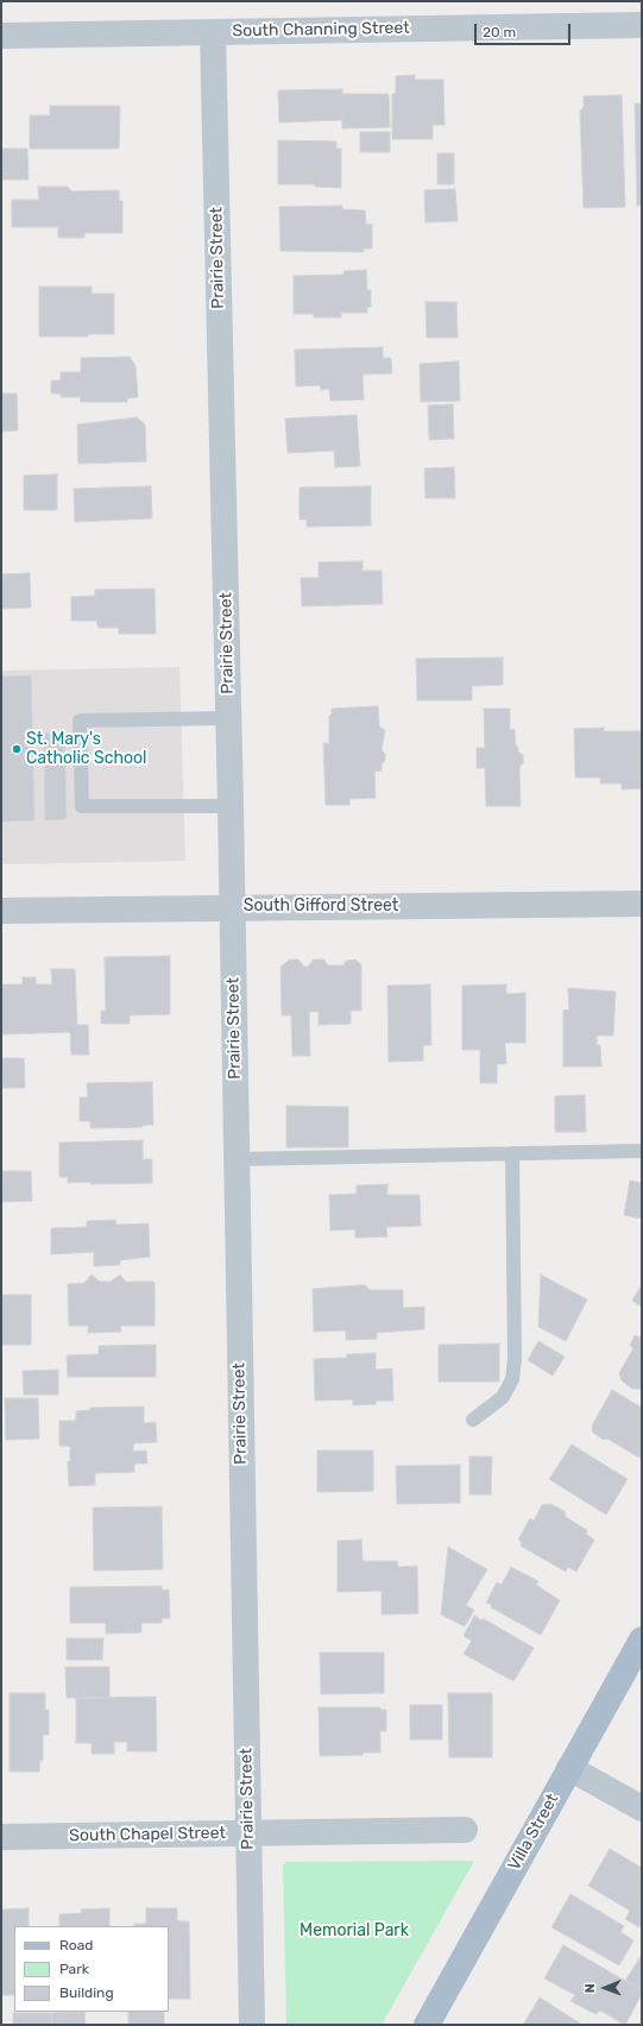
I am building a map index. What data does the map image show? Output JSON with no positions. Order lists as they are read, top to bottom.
{
  "streets": {
    "main road": ["Villa Street"],
    "street": [
      "South Channing Street",
      "Prairie Street",
      "South Gifford Street",
      "South Chapel Street"
    ]
  },
  "crossings": [
    ["South Channing Street", "Prairie Street"],
    ["Prairie Street", "South Gifford Street"],
    ["Prairie Street", "South Chapel Street"]
  ],
  "parks": ["Memorial Park"],
  "places": ["St. Mary's Catholic School"],
  "legend": ["Road", "Park", "Building"],
  "scale_bar": "20 m",
  "north": "left"
}
